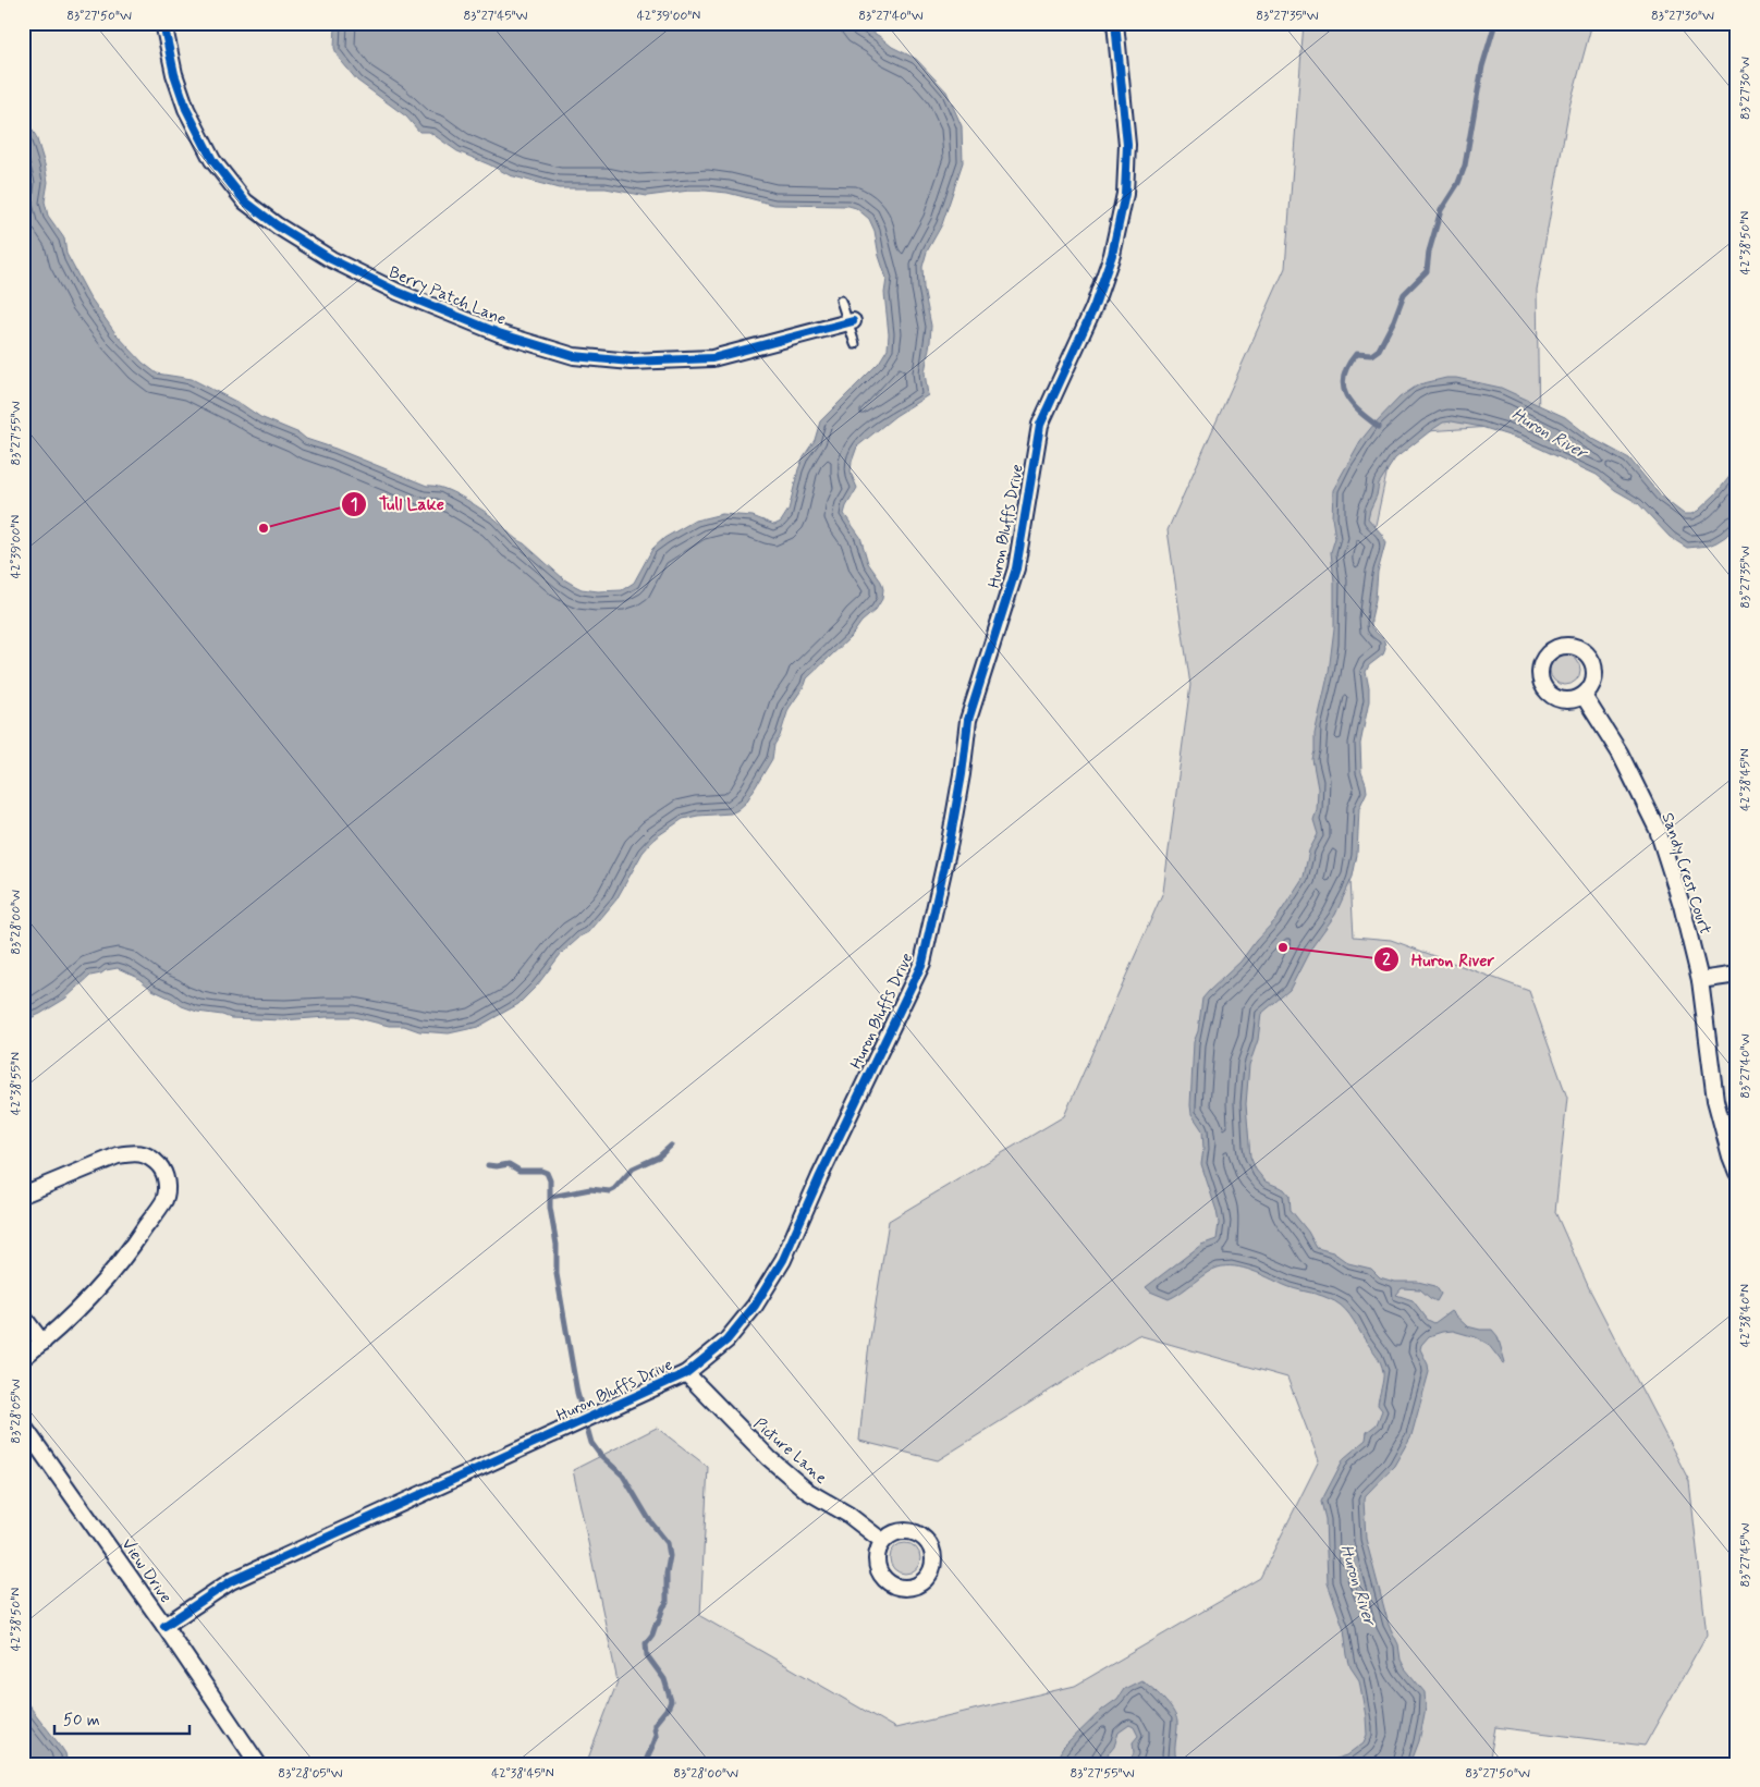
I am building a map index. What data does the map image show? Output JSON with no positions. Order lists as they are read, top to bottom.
{
  "streets": {
    "street": [
      "Berry Patch Lane",
      "Huron Bluffs Drive",
      "Sandy Crest Court",
      "Picture Lane",
      "View Drive"
    ]
  },
  "crossings": [
    ["Huron Bluffs Drive", "Picture Lane"],
    ["Huron Bluffs Drive", "View Drive"]
  ],
  "water": ["Huron River"],
  "places": ["Tull Lake", "Huron River"],
  "scale_bar": "50 m",
  "coordinates": [
    "83°27'50\"W",
    "83°27'45\"W",
    "42°39'00\"N",
    "83°27'40\"W",
    "83°27'35\"W",
    "83°27'30\"W",
    "42°38'50\"N",
    "83°27'55\"W",
    "42°38'45\"N",
    "83°28'00\"W",
    "42°38'55\"N",
    "42°38'40\"N",
    "83°28'05\"W"
  ]
}
